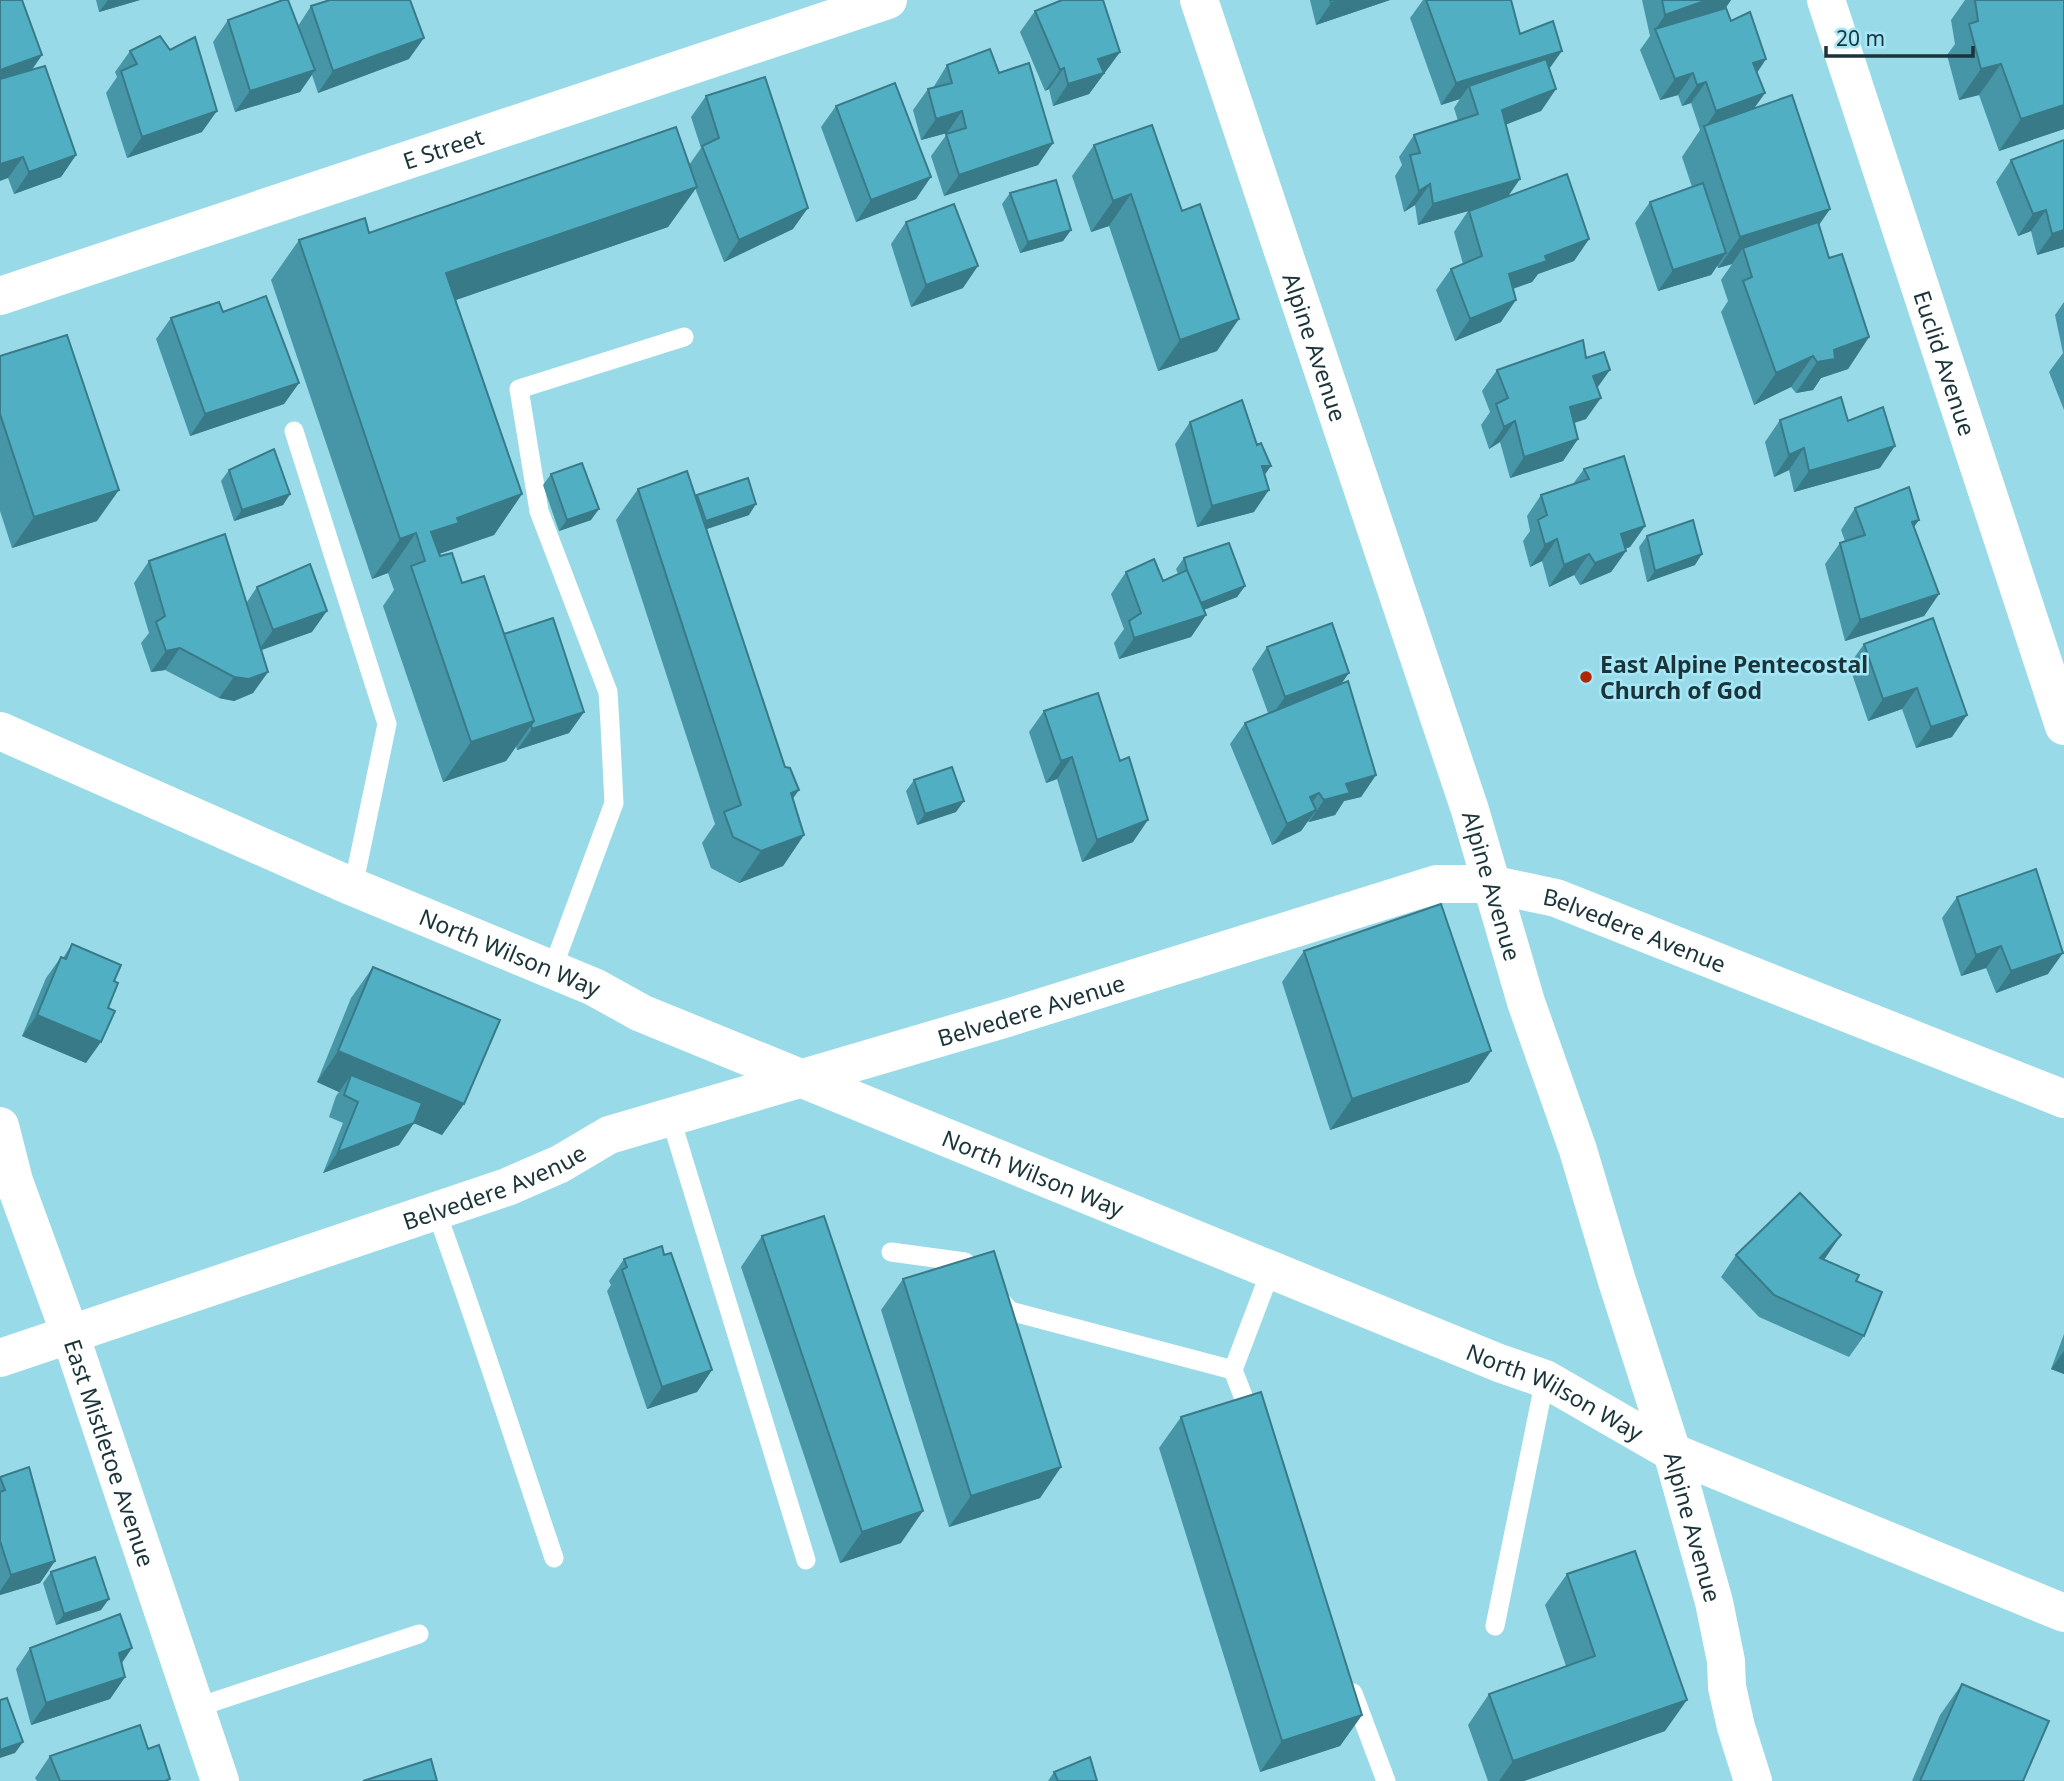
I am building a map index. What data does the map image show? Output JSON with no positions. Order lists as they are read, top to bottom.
{
  "streets": {
    "street": [
      "E Street",
      "Alpine Avenue",
      "Euclid Avenue",
      "Belvedere Avenue",
      "North Wilson Way",
      "East Mistletoe Avenue"
    ]
  },
  "crossings": [
    ["Alpine Avenue", "Belvedere Avenue"],
    ["Alpine Avenue", "North Wilson Way"],
    ["Belvedere Avenue", "North Wilson Way"],
    ["Belvedere Avenue", "East Mistletoe Avenue"]
  ],
  "places": ["East Alpine Pentecostal Church of God"],
  "scale_bar": "20 m"
}
